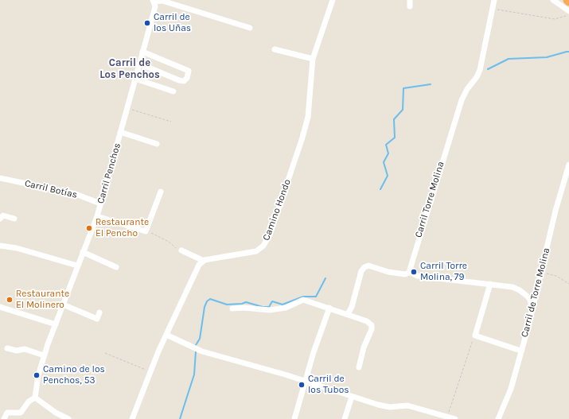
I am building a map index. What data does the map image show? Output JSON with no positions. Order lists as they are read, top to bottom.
{
  "streets": {
    "street": [
      "Carril Penchos",
      "Carril Botías",
      "Carril Torre Molina",
      "Camino Hondo",
      "Carril de Torre Molina"
    ]
  },
  "crossings": [
    ["Carril Penchos", "Carril Botías"]
  ],
  "districts": ["Carril de Los Penchos"],
  "places": [
    "Carril de los Uñas",
    "Restaurante El Pencho",
    "Carril Torre Molina, 79",
    "Restaurante El Molinero",
    "Camino de los Penchos, 53",
    "Carril de los Tubos"
  ]
}
